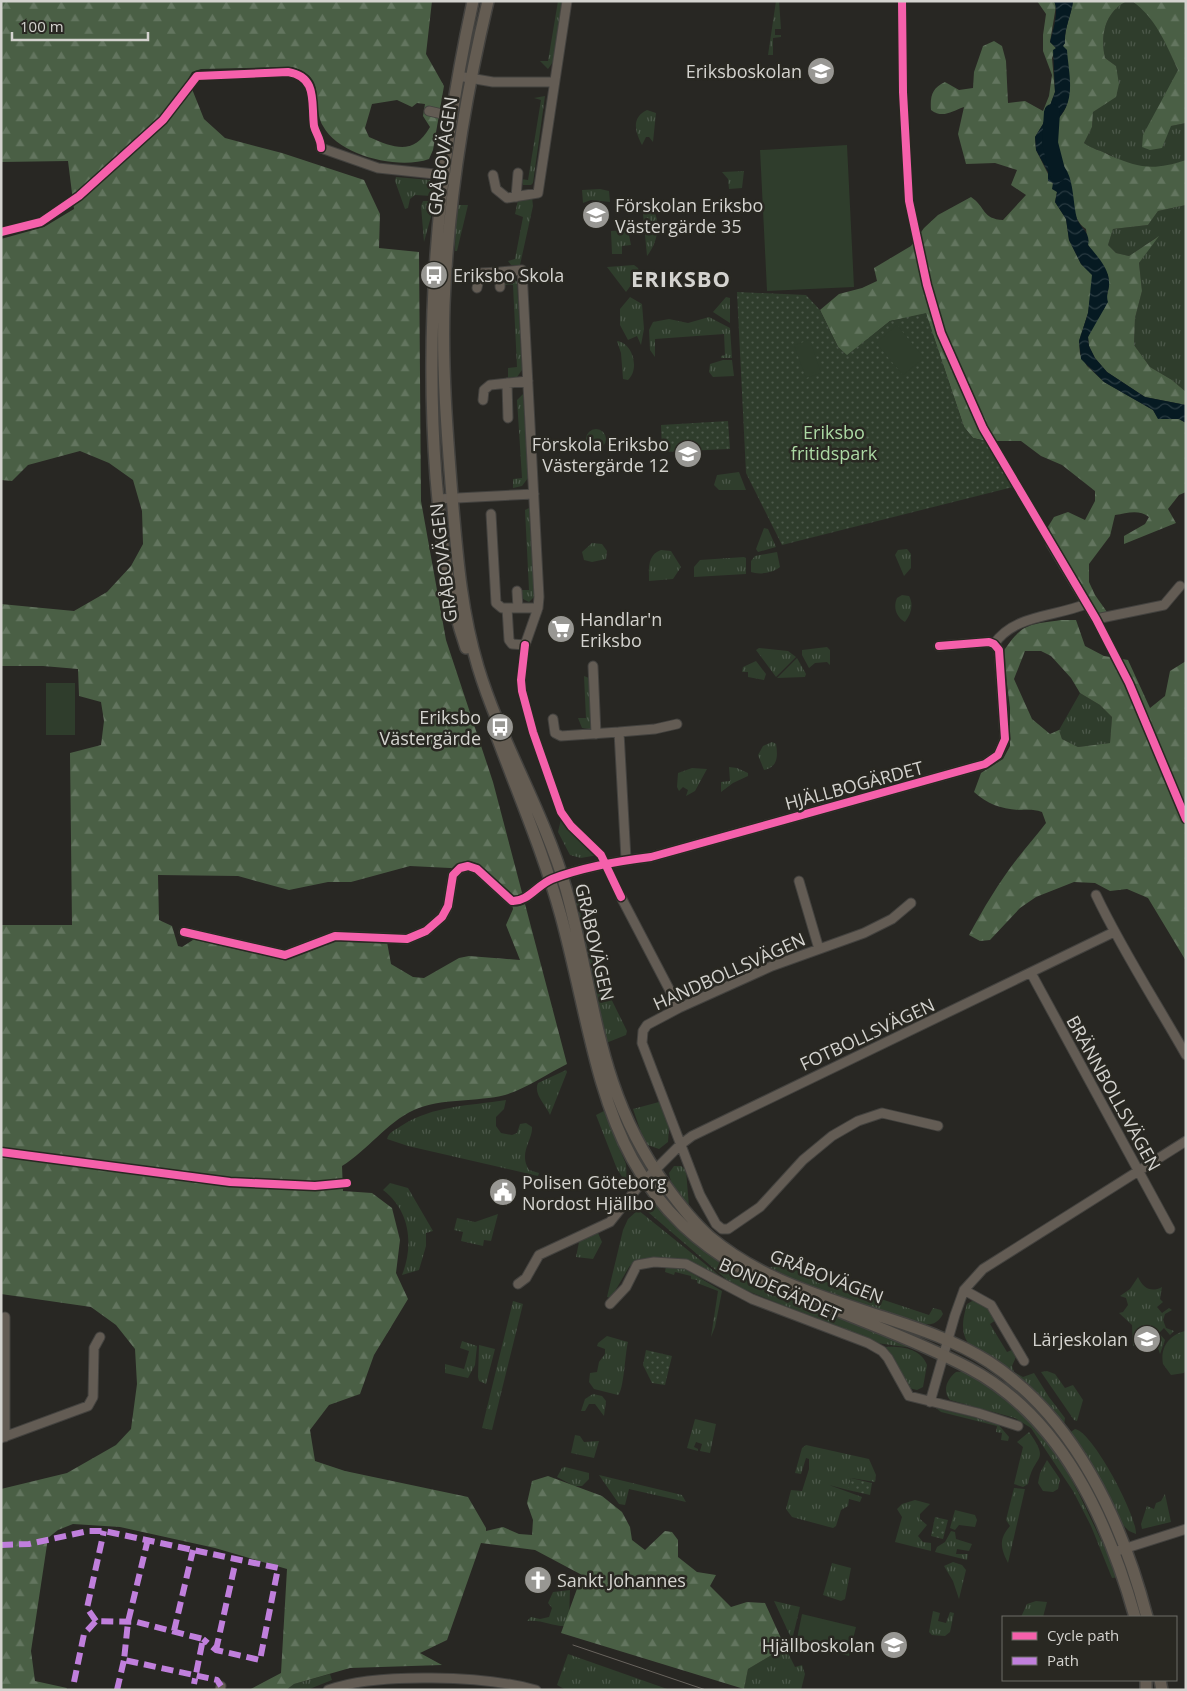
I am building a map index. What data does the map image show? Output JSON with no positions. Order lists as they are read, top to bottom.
{
  "streets": {
    "main road": ["GRÅBOVÄGEN"],
    "street": [
      "HJÄLLBOGÄRDET",
      "HANDBOLLSVÄGEN",
      "FOTBOLLSVÄGEN",
      "BRÄNNBOLLSVÄGEN",
      "BONDEGÄRDET"
    ]
  },
  "crossings": [
    ["GRÅBOVÄGEN", "HJÄLLBOGÄRDET"],
    ["GRÅBOVÄGEN", "FOTBOLLSVÄGEN"],
    ["HANDBOLLSVÄGEN", "FOTBOLLSVÄGEN"],
    ["FOTBOLLSVÄGEN", "BRÄNNBOLLSVÄGEN"]
  ],
  "districts": ["ERIKSBO"],
  "parks": ["Eriksbo fritidspark"],
  "places": {
    "school or university": [
      "Eriksboskolan",
      "Förskolan Eriksbo Västergärde 35",
      "Förskola Eriksbo Västergärde 12",
      "Lärjeskolan",
      "Hjällboskolan"
    ],
    "bus stop": ["Eriksbo Skola", "Eriksbo Västergärde"],
    "supermarket": ["Handlar'n Eriksbo"],
    "public building": ["Polisen Göteborg Nordost Hjällbo"],
    "church": ["Sankt Johannes"]
  },
  "legend": ["Cycle path", "Path"],
  "scale_bar": "100 m"
}
